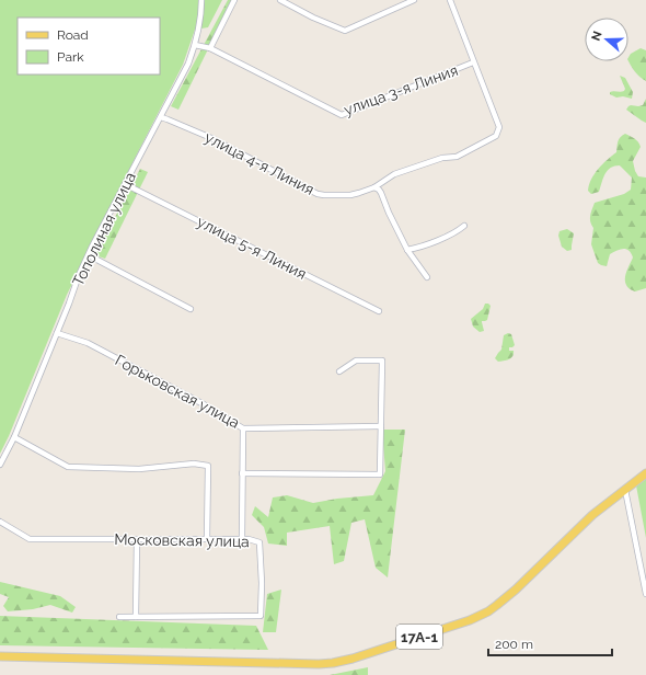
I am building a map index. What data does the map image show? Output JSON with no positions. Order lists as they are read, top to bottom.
{
  "streets": {
    "main road": ["17А-1"],
    "street": [
      "улица 3-я Линия",
      "улица 4-я Линия",
      "Тополиная улица",
      "улица 5-я Линия",
      "Горьковская улица",
      "Московская улица"
    ]
  },
  "crossings": [
    ["улица 3-я Линия", "улица 4-я Линия"],
    ["улица 3-я Линия", "Тополиная улица"],
    ["улица 4-я Линия", "Тополиная улица"],
    ["Тополиная улица", "улица 5-я Линия"],
    ["Тополиная улица", "Горьковская улица"]
  ],
  "legend": ["Road", "Park"],
  "scale_bar": "200 m",
  "north": "left"
}
